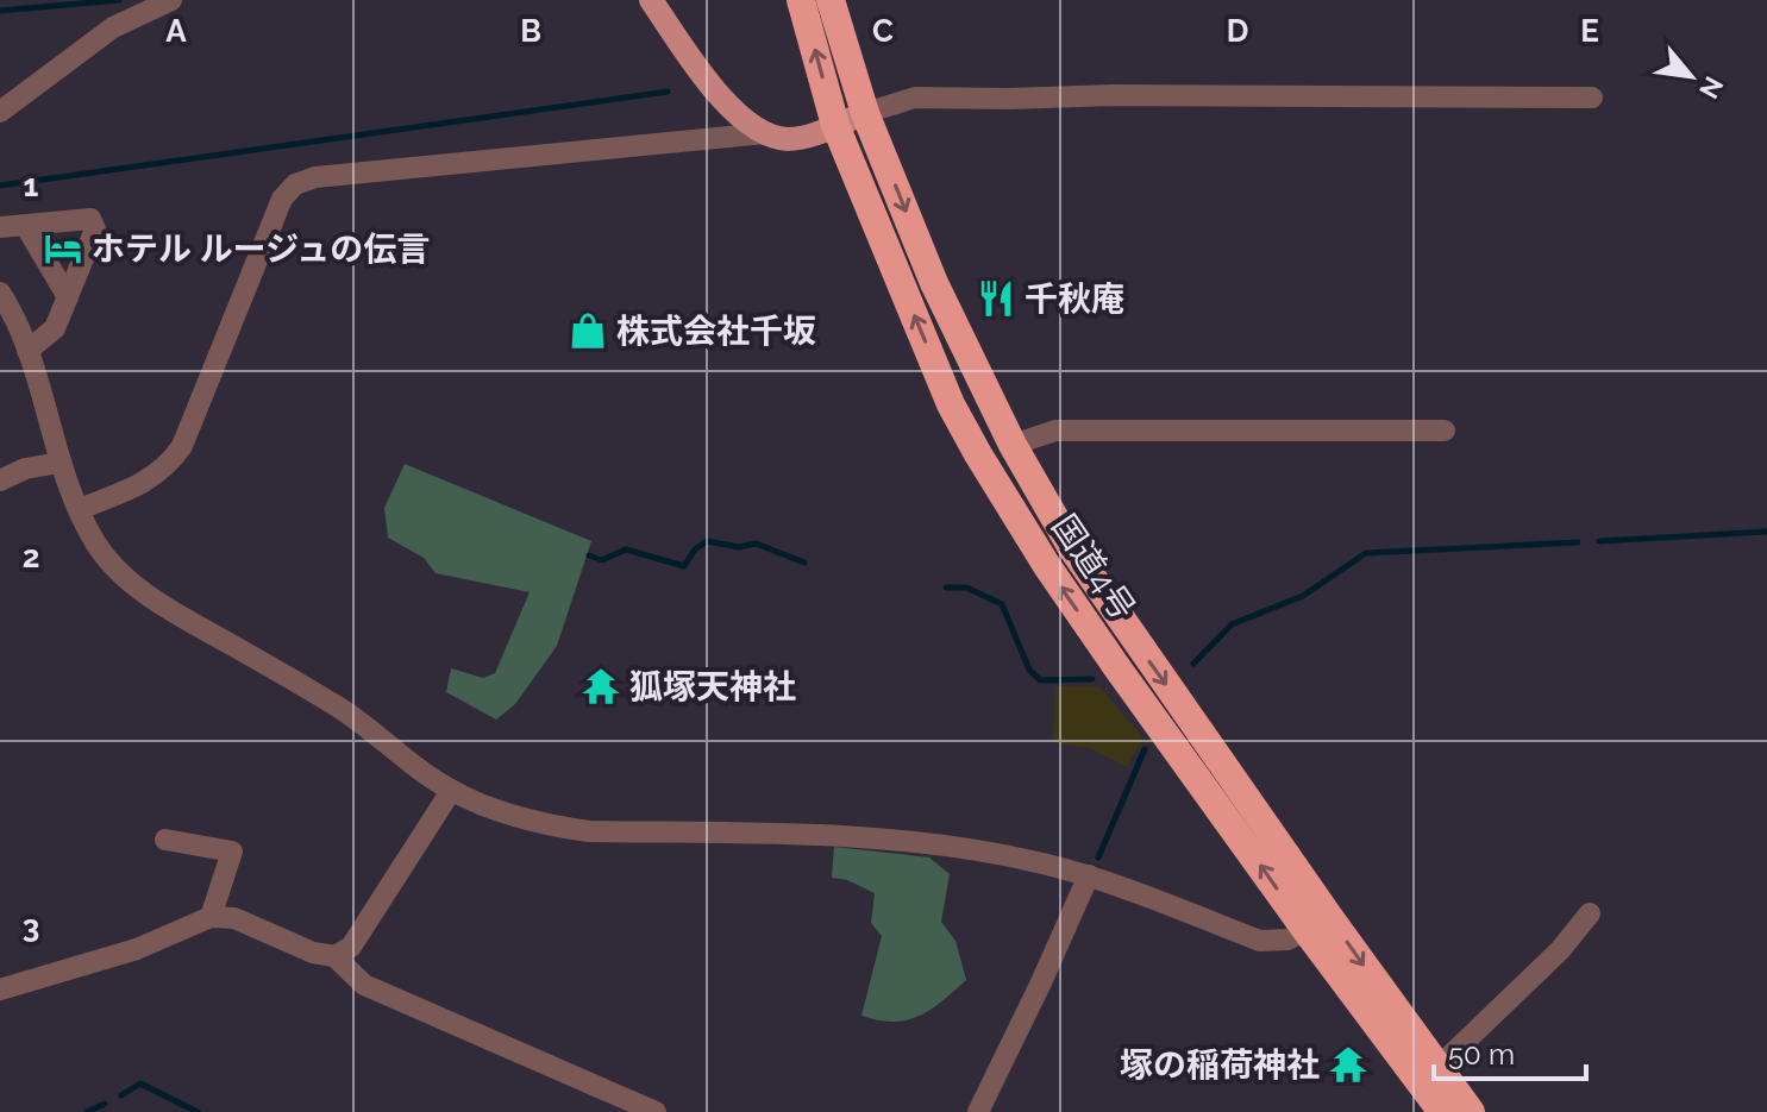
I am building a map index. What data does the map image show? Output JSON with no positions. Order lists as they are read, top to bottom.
{
  "streets": {
    "highway": ["国道4号"]
  },
  "places": {
    "hotel": ["ホテル ルージュの伝言"],
    "restaurant": ["千秋庵"],
    "shop": ["株式会社千坂"],
    "temple": ["狐塚天神社", "塚の稲荷神社"]
  },
  "scale_bar": "50 m",
  "north": "bottom right",
  "grid": {
    "columns": [
      "A",
      "B",
      "C",
      "D",
      "E"
    ],
    "rows": ["1", "2", "3"]
  }
}
